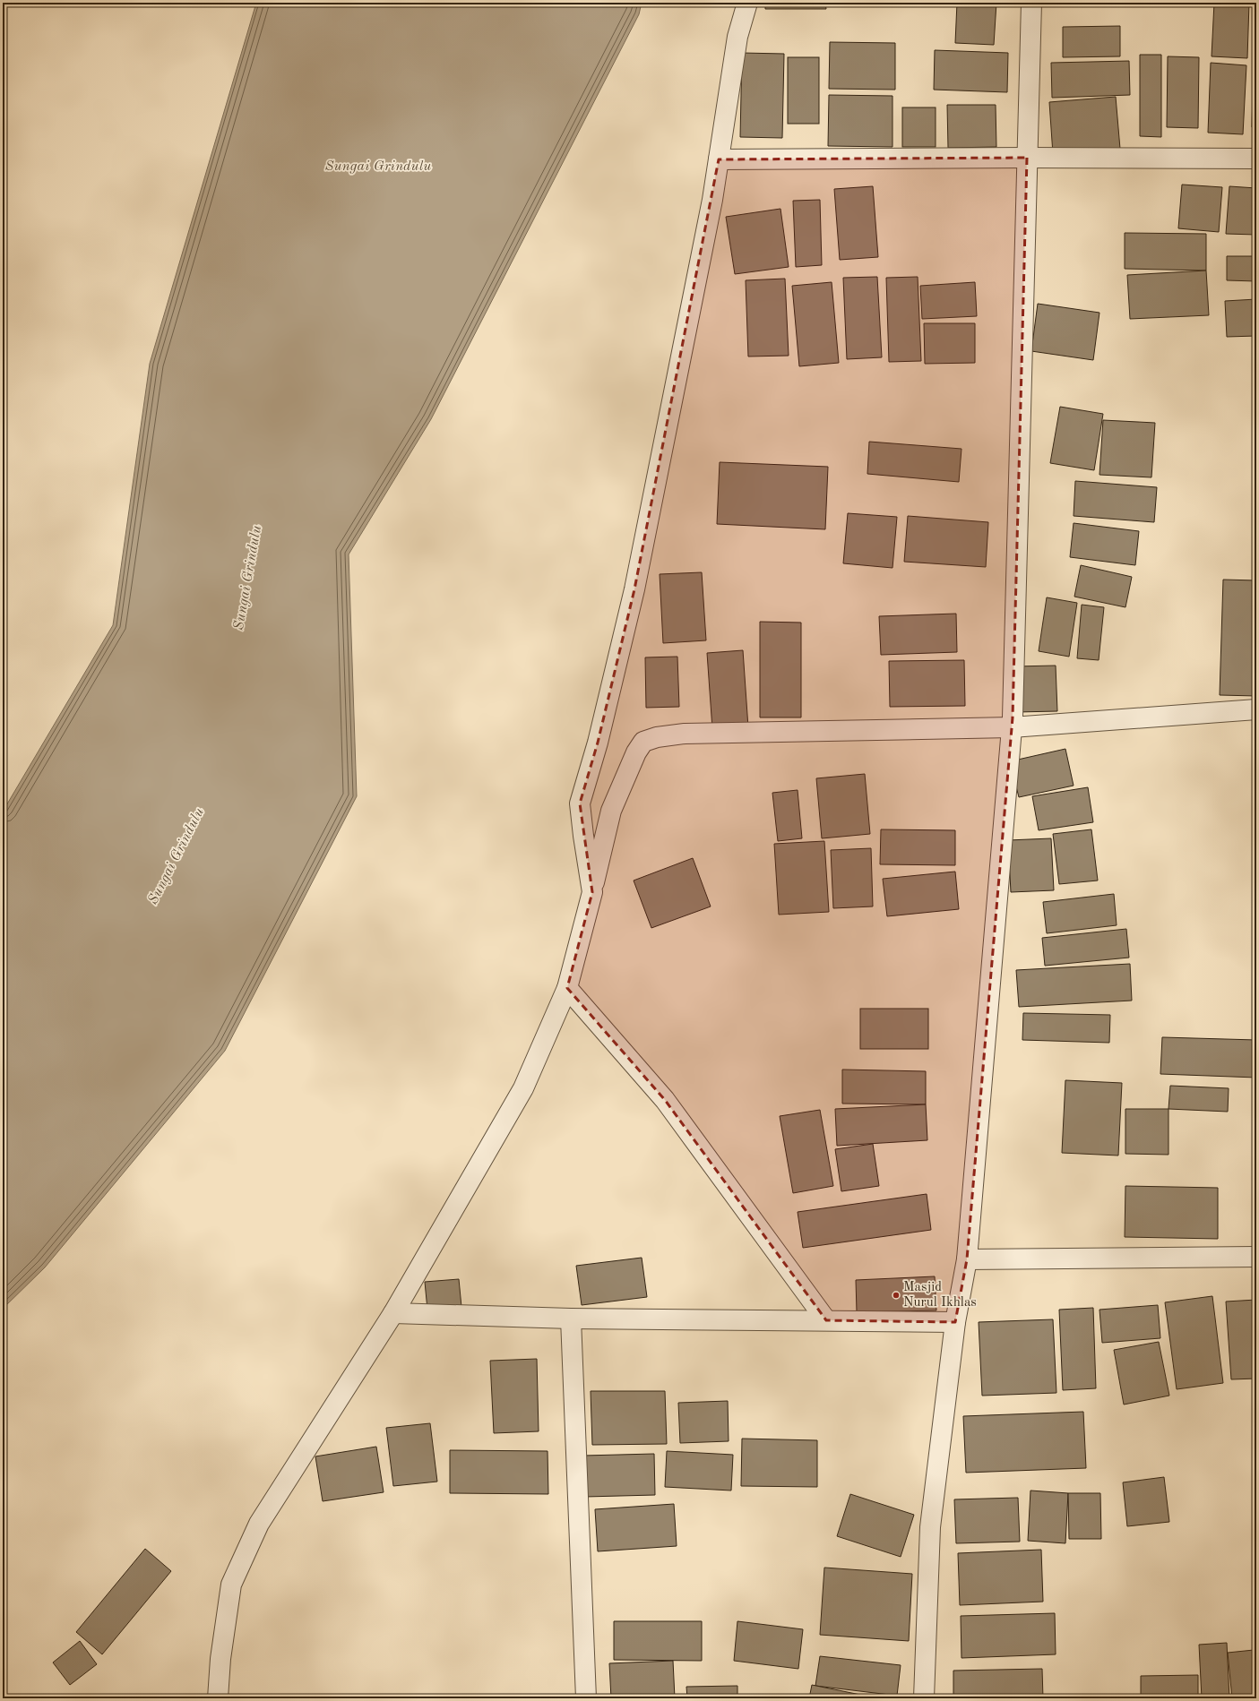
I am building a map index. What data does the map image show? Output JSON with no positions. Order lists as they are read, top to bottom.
{
  "water": ["Sungai Grindulu"],
  "places": ["Masjid Nurul Ikhlas"]
}
